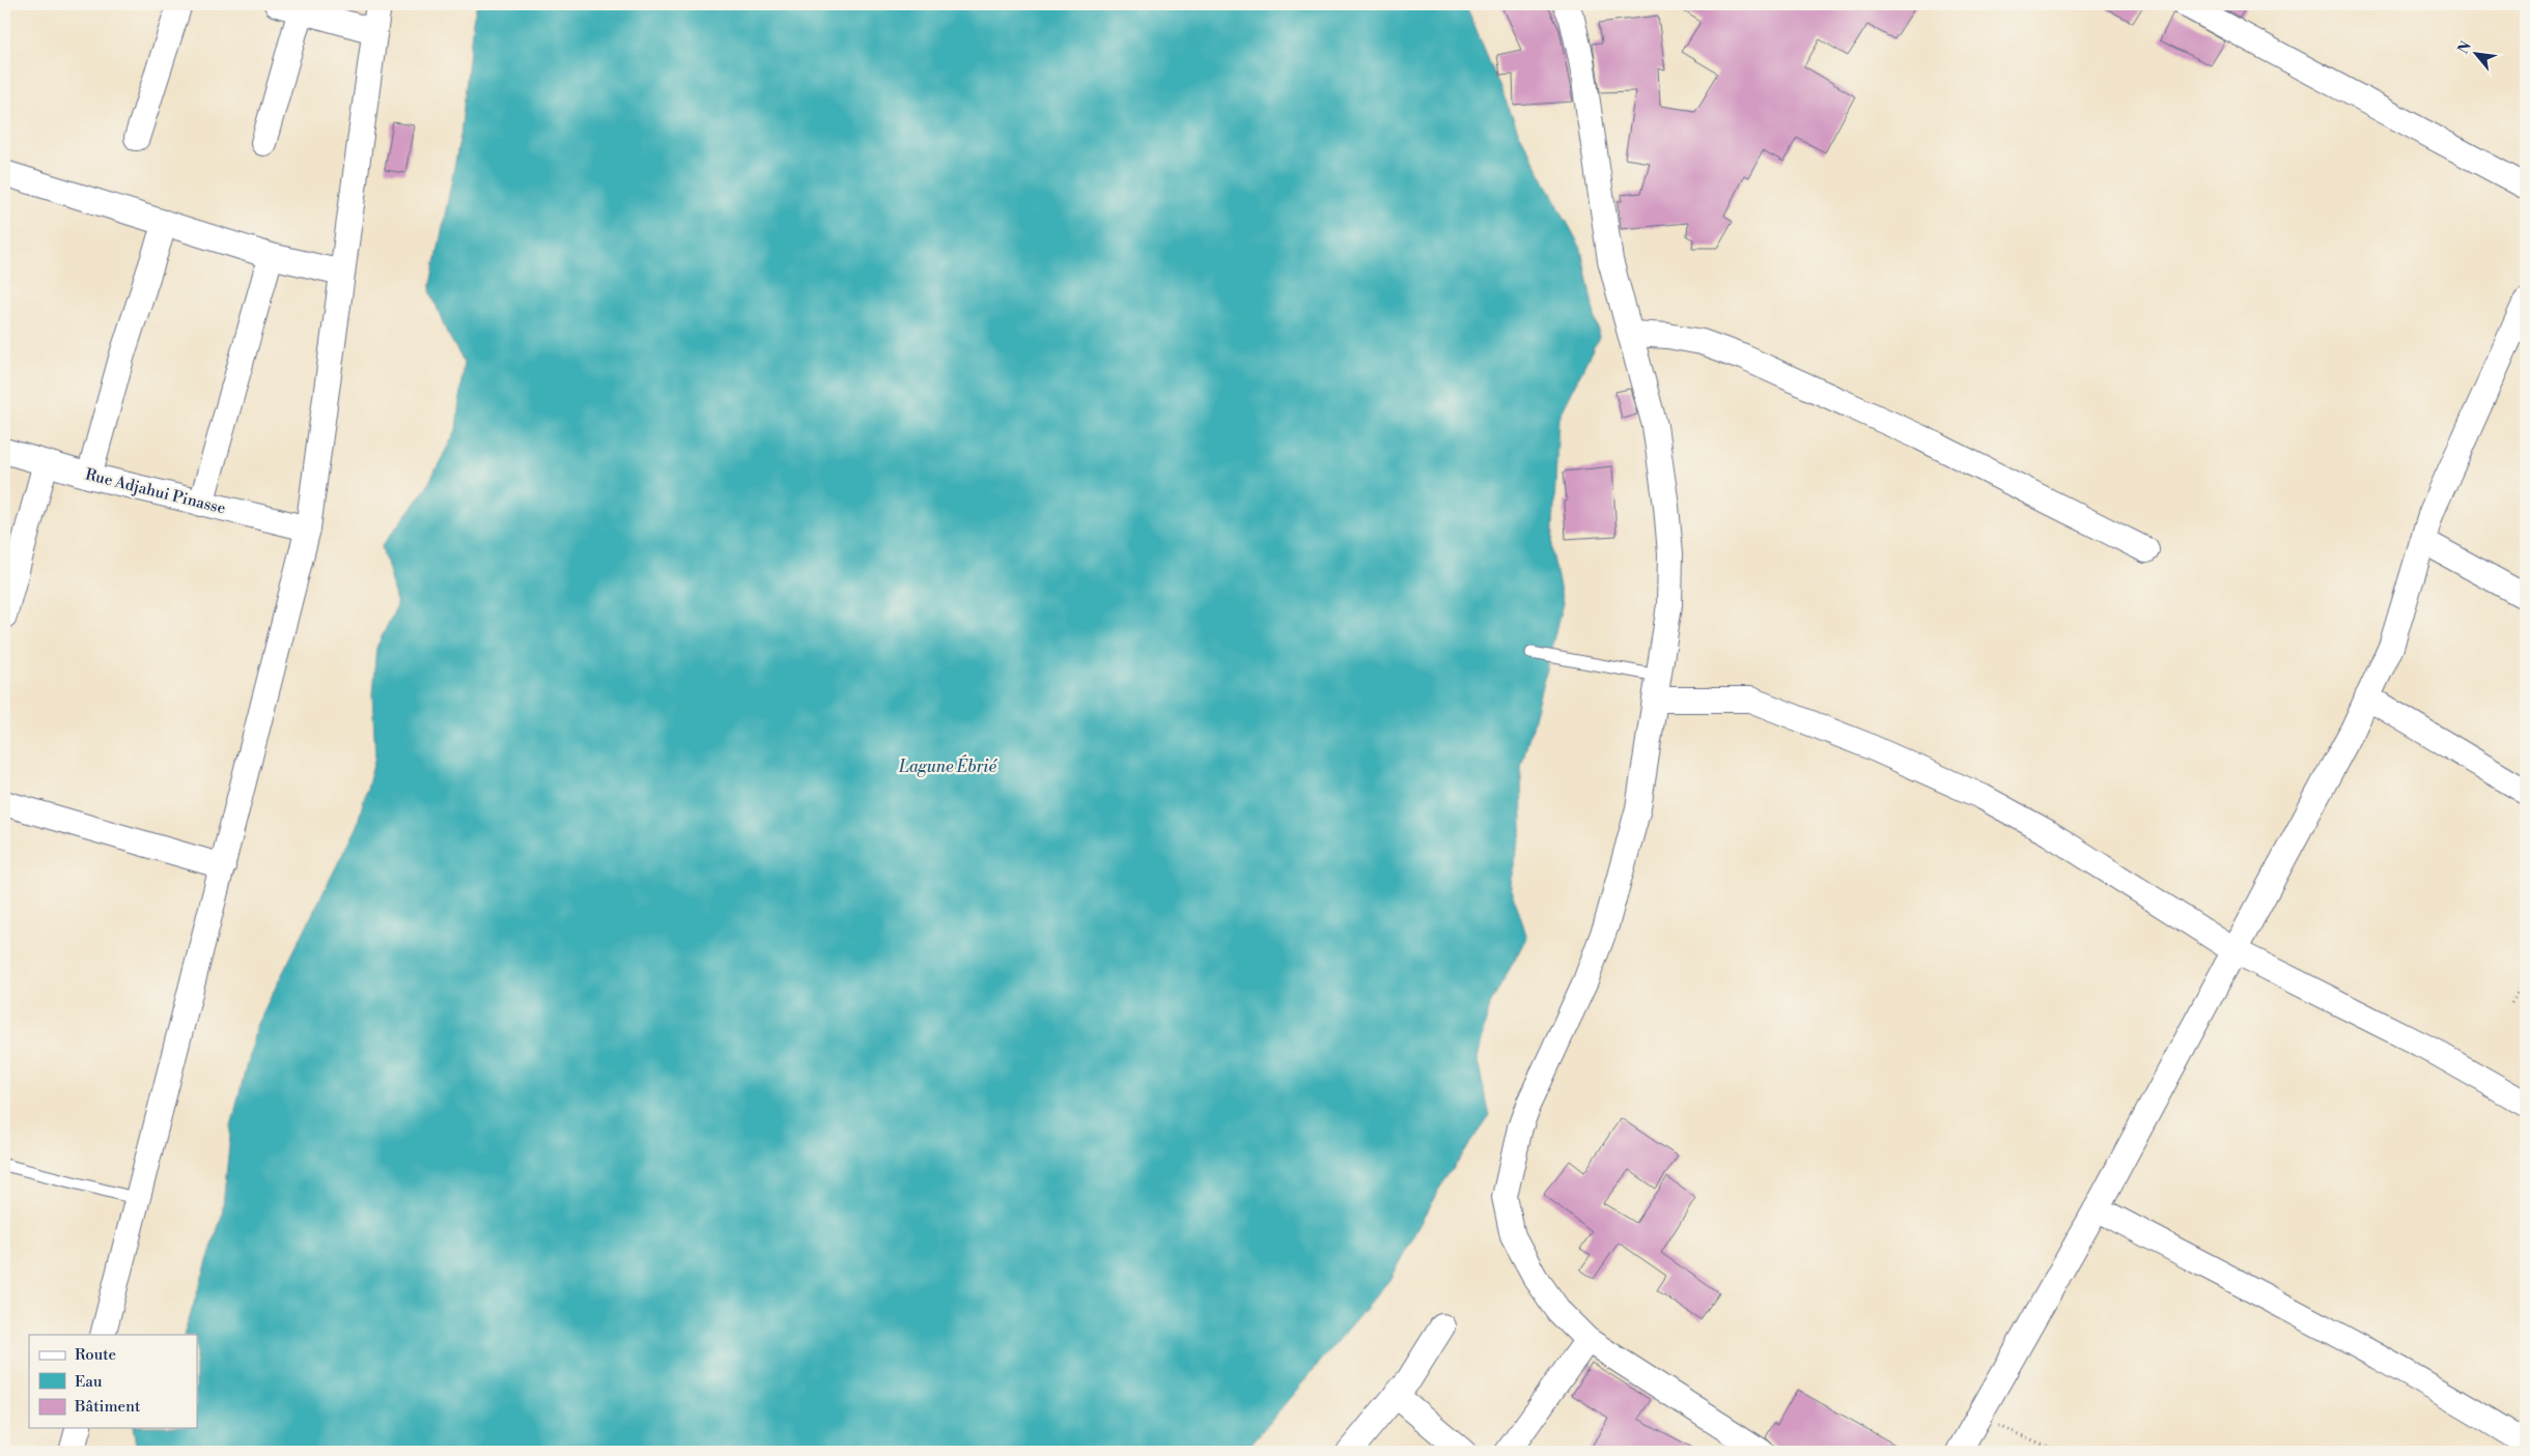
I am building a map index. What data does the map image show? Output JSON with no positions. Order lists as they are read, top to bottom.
{
  "streets": {
    "street": ["Rue Adjahui Pinasse"]
  },
  "water": ["Lagune Ébrié"],
  "legend": ["Route", "Eau", "Bâtiment"],
  "north": "top left"
}
